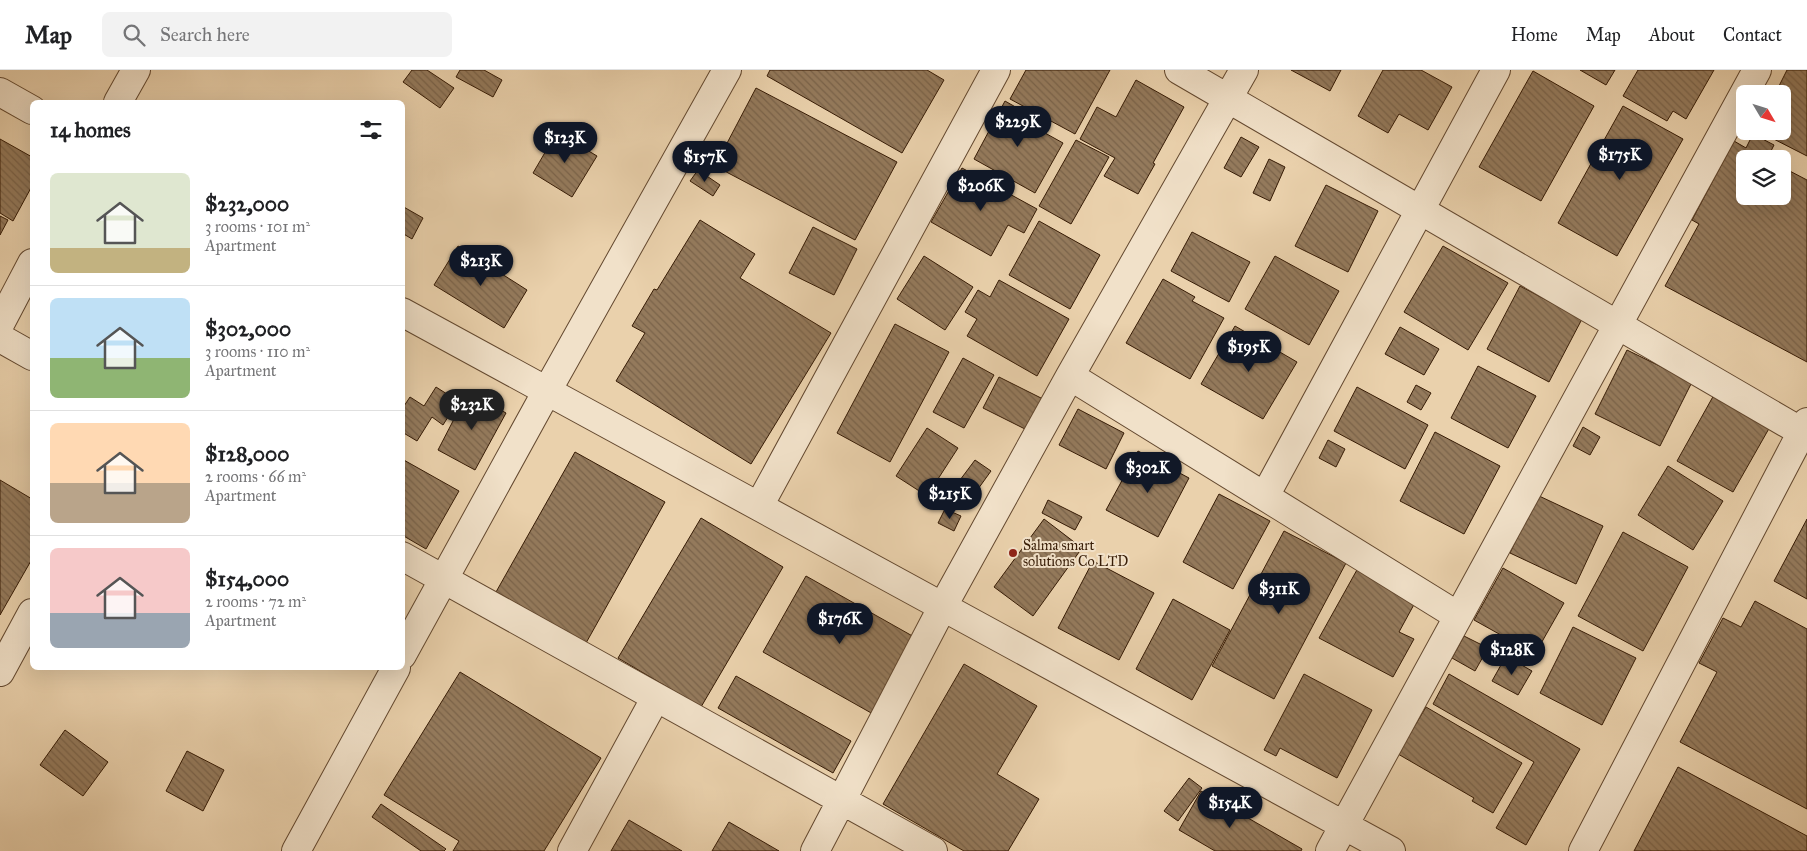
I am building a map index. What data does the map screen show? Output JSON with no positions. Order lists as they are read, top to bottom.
{
  "places": ["Salma smart solutions Co LTD"],
  "north": "bottom right",
  "page": {
    "header": "Map",
    "search": "Search here",
    "nav": [
      "Home",
      "Map",
      "About",
      "Contact"
    ],
    "heading": "14 homes",
    "price": [
      "$229K",
      "$123K",
      "$175K",
      "$157K",
      "$206K",
      "$213K",
      "$195K",
      "$232K",
      "$302K",
      "$215K",
      "$311K",
      "$176K",
      "$128K",
      "$154K"
    ],
    "list": [
      {
        "name": "$232,000",
        "note": "3 rooms · 101 m² · Apartment"
      },
      {
        "name": "$302,000",
        "note": "3 rooms · 110 m² · Apartment"
      },
      {
        "name": "$128,000",
        "note": "2 rooms · 66 m² · Apartment"
      },
      {
        "name": "$154,000",
        "note": "2 rooms · 72 m² · Apartment"
      }
    ]
  }
}
